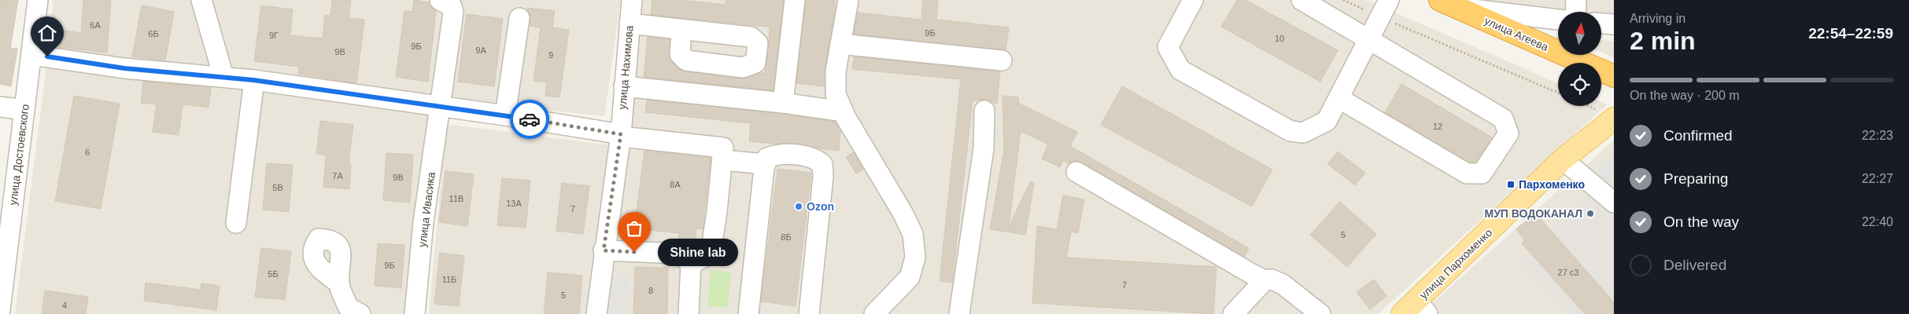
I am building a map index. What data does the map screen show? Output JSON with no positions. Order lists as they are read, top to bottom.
{
  "streets": {
    "highway": ["улица Агеева"],
    "main road": ["улица Пархоменко"],
    "street": ["улица Нахимова", "улица Достоевского", "улица Ивасика"]
  },
  "places": {
    "transit": ["Пархоменко"],
    "other": ["Ozon", "МУП ВОДОКАНАЛ", "Shine lab"]
  },
  "house_numbers": [
    "6А",
    "9Б",
    "6Б",
    "9Г",
    "10",
    "9Б",
    "9А",
    "9В",
    "9",
    "12",
    "6",
    "7А",
    "9В",
    "8А",
    "5В",
    "11В",
    "13А",
    "7",
    "5",
    "8Б",
    "9Б",
    "27 с3",
    "5Б",
    "11Б",
    "7",
    "8",
    "5",
    "4"
  ],
  "north": "top",
  "page": {
    "heading": ["2 min", "Arriving in", "22:54–22:59"],
    "bar": "On the way · 200 m",
    "list": [
      ["Confirmed", "22:23"],
      ["Preparing", "22:27"],
      ["On the way", "22:40"],
      "Delivered"
    ],
    "bubble": "Shine lab"
  }
}
